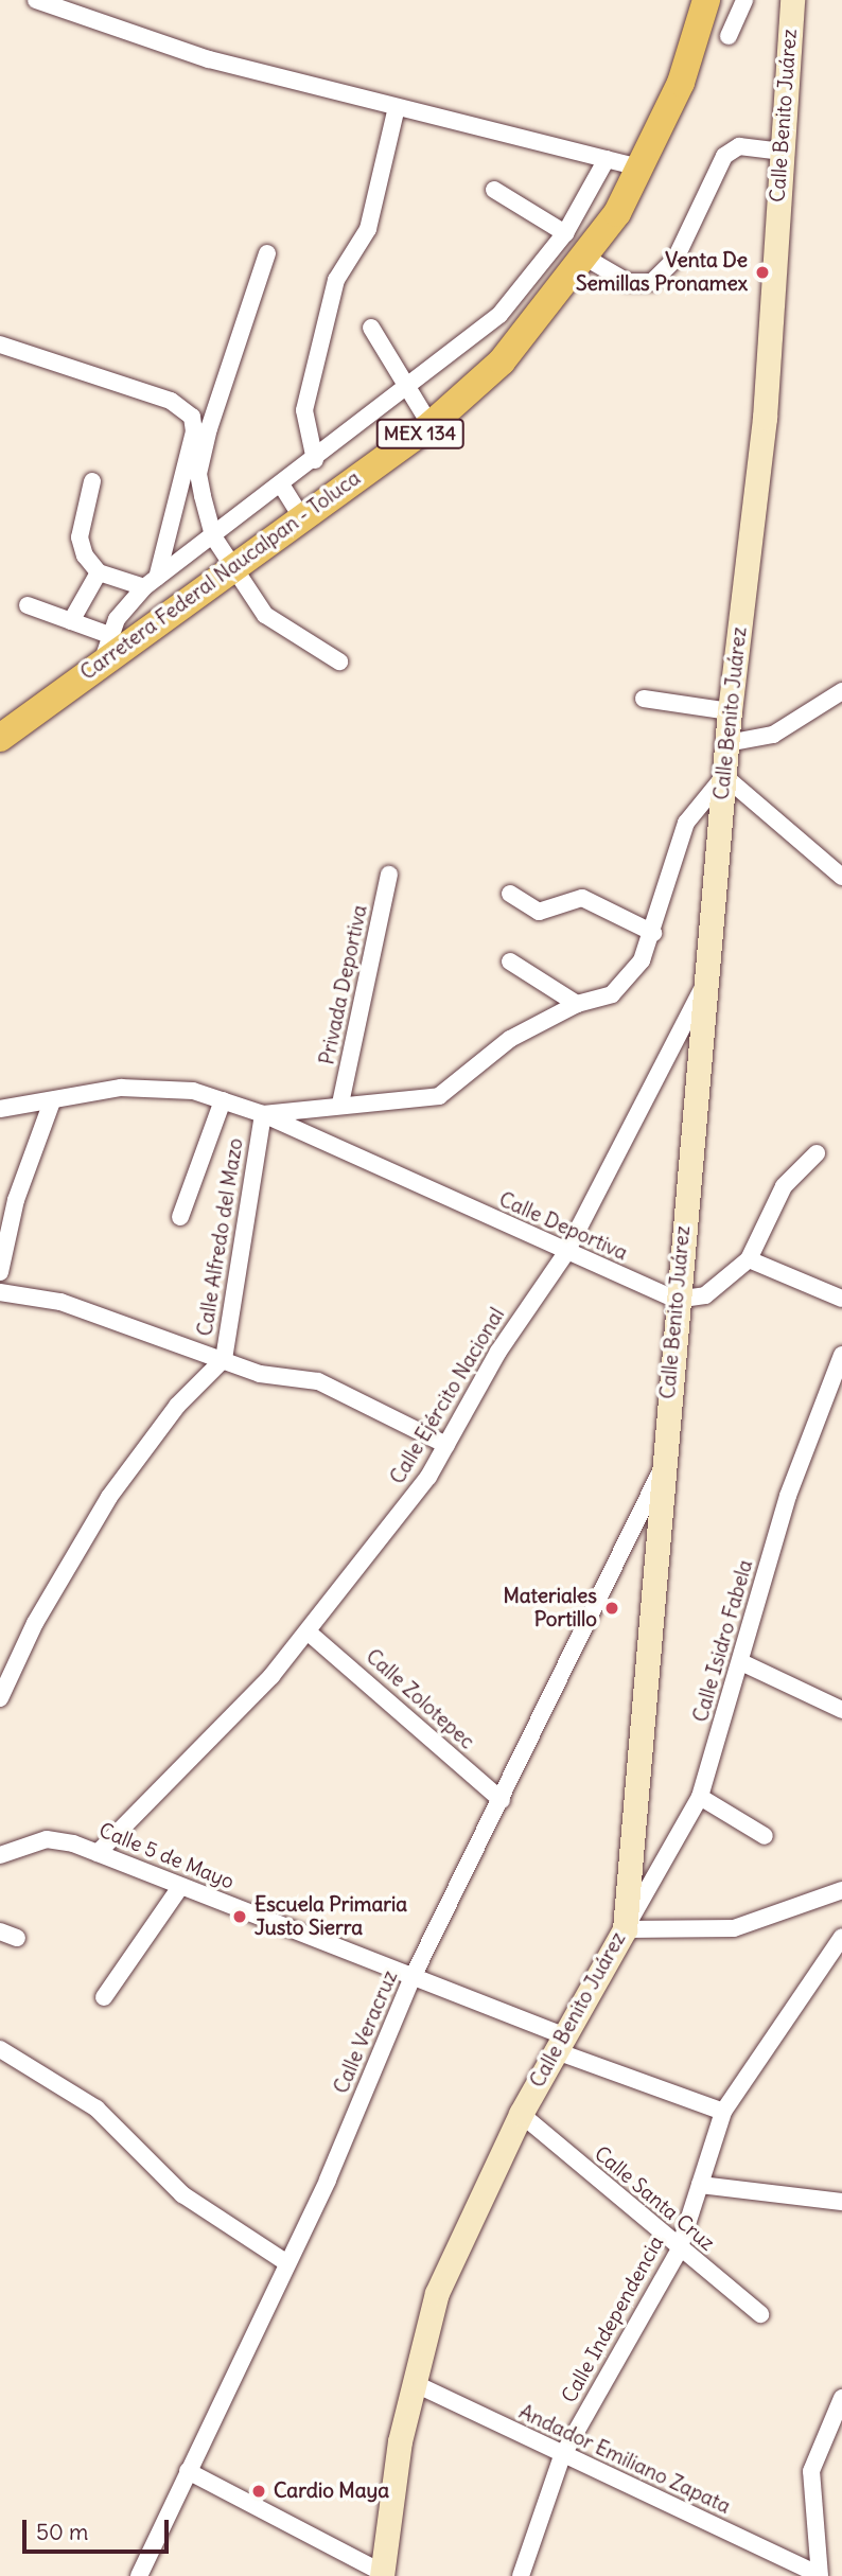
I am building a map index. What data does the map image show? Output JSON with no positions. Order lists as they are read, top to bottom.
{
  "streets": {
    "main road": ["Calle Benito Juárez", "MEX 134", "Carretera Federal Naucalpan - Toluca"],
    "street": [
      "Privada Deportiva",
      "Calle Deportiva",
      "Calle Alfredo del Mazo",
      "Calle Ejército Nacional",
      "Calle Isidro Fabela",
      "Calle Zolotepec",
      "Calle 5 de Mayo",
      "Calle Veracruz",
      "Calle Santa Cruz",
      "Calle Independencia",
      "Andador Emiliano Zapata"
    ]
  },
  "crossings": [
    ["Calle Benito Juárez", "Calle Deportiva"],
    ["Calle Benito Juárez", "Calle Ejército Nacional"],
    ["Calle Benito Juárez", "Calle Isidro Fabela"],
    ["Calle Benito Juárez", "Calle 5 de Mayo"],
    ["Calle Benito Juárez", "Calle Veracruz"],
    ["Calle Benito Juárez", "Calle Santa Cruz"],
    ["Calle Benito Juárez", "Andador Emiliano Zapata"],
    ["Calle Deportiva", "Calle Alfredo del Mazo"],
    ["Calle Deportiva", "Calle Ejército Nacional"],
    ["Calle Ejército Nacional", "Calle Zolotepec"],
    ["Calle Ejército Nacional", "Calle 5 de Mayo"],
    ["Calle Zolotepec", "Calle Veracruz"],
    ["Calle 5 de Mayo", "Calle Veracruz"],
    ["Calle Santa Cruz", "Calle Independencia"],
    ["Calle Independencia", "Andador Emiliano Zapata"]
  ],
  "places": [
    "Venta De Semillas Pronamex",
    "Materiales Portillo",
    "Escuela Primaria Justo Sierra",
    "Cardio Maya"
  ],
  "scale_bar": "50 m"
}
